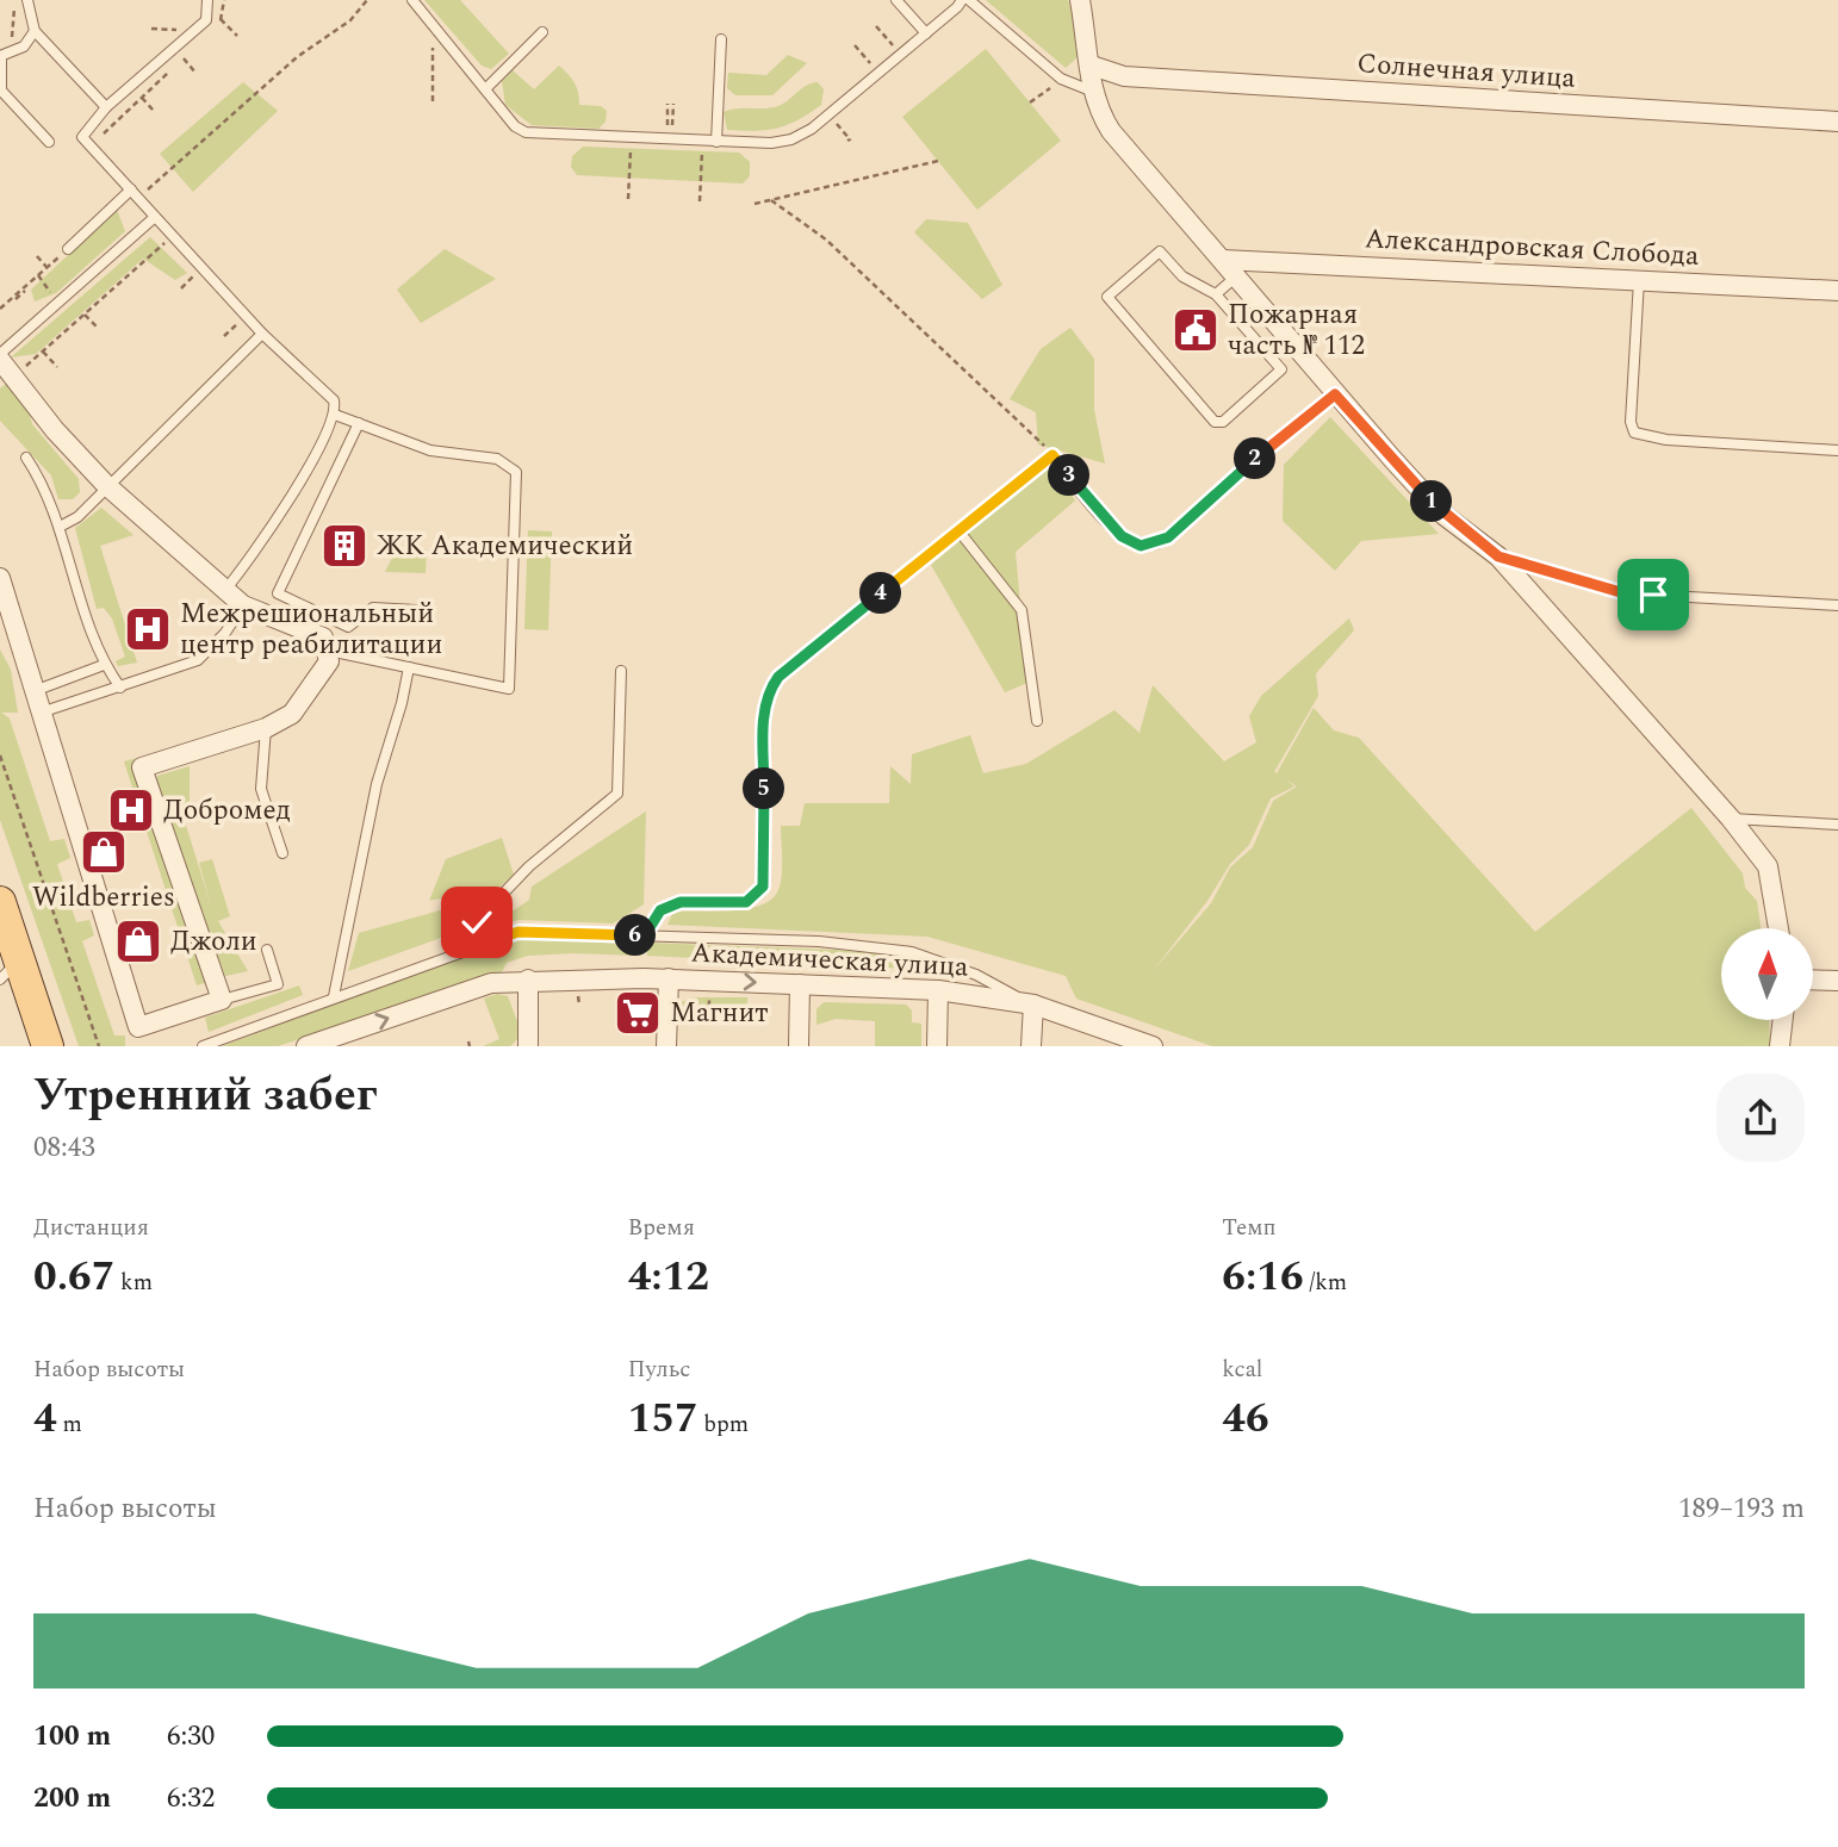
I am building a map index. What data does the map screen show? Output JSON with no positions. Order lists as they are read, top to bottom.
{
  "streets": {
    "street": ["Солнечная улица", "Александровская Слобода", "Академическая улица"]
  },
  "one_way": ["Академическая улица"],
  "places": {
    "public building": ["Пожарная часть № 112"],
    "building": ["ЖК Академический"],
    "hospital": ["Межрешиональный центр реабилитации", "Добромед"],
    "shop": ["Wildberries", "Джоли"],
    "supermarket": ["Магнит"]
  },
  "north": "top",
  "page": {
    "pins": [
      "2",
      "3",
      "1",
      "4",
      "5",
      "6"
    ],
    "heading": ["Утренний забег", "08:43"],
    "stats": [
      ["Дистанция", "0.67 km"],
      ["Время", "4:12"],
      ["Темп", "6:16 /km"],
      ["Набор высоты", "4 m"],
      ["Пульс", "157 bpm"],
      ["kcal", "46"]
    ],
    "chart": ["Набор высоты", "189–193 m"],
    "list": [
      {
        "name": "100 m",
        "note": "6:30"
      },
      {
        "name": "200 m",
        "note": "6:32"
      }
    ]
  }
}
